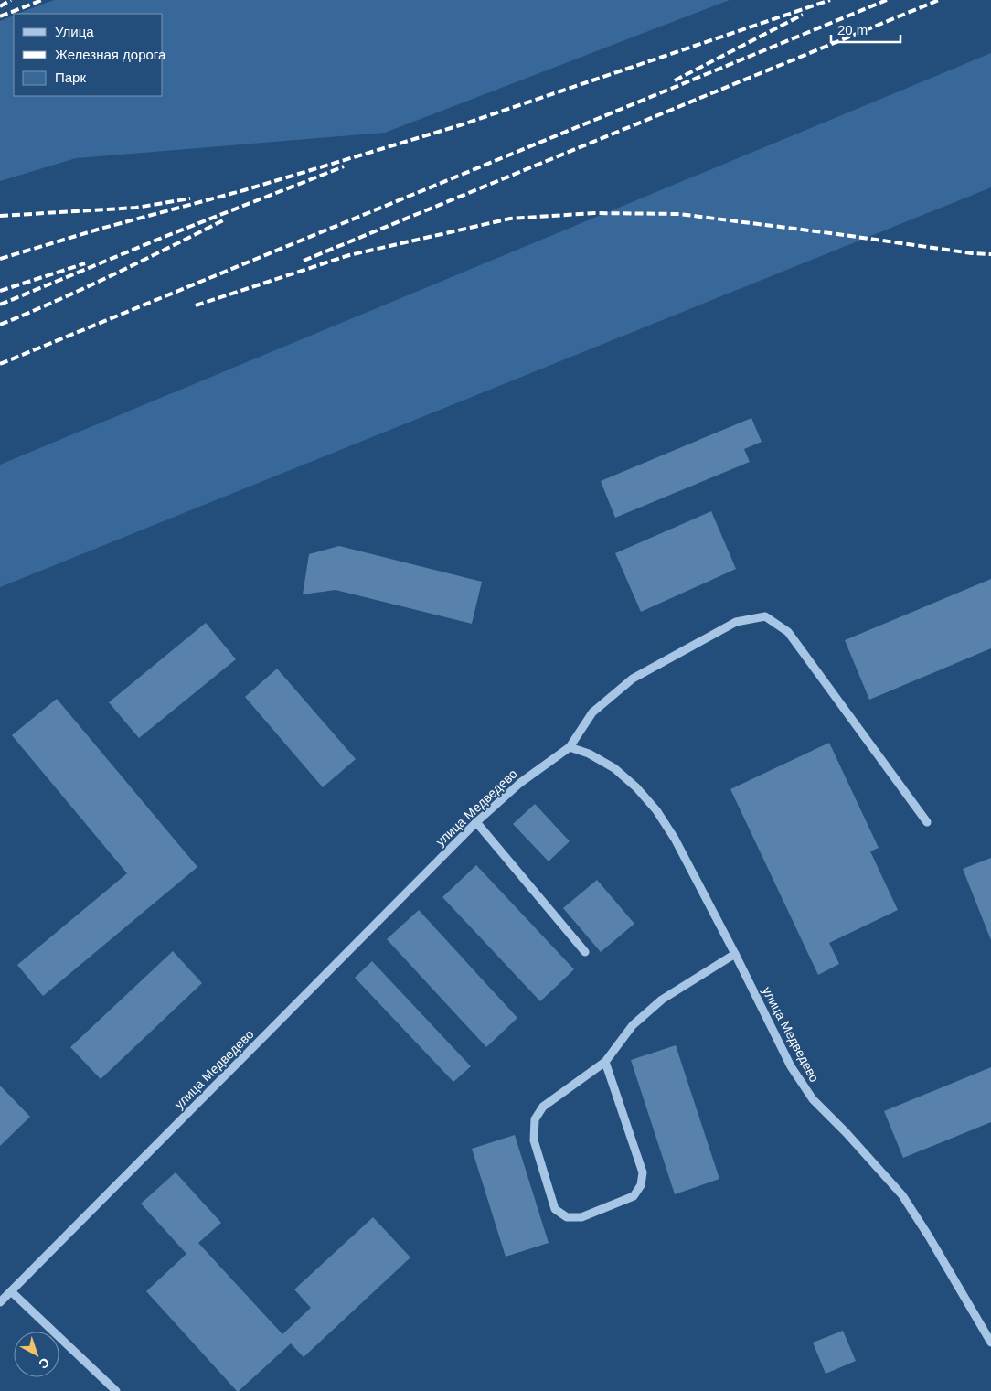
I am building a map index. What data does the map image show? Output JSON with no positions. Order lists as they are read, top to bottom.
{
  "streets": {
    "street": ["улица Медведево"]
  },
  "legend": ["Улица", "Железная дорога", "Парк"],
  "scale_bar": "20 m",
  "north": "bottom right"
}
